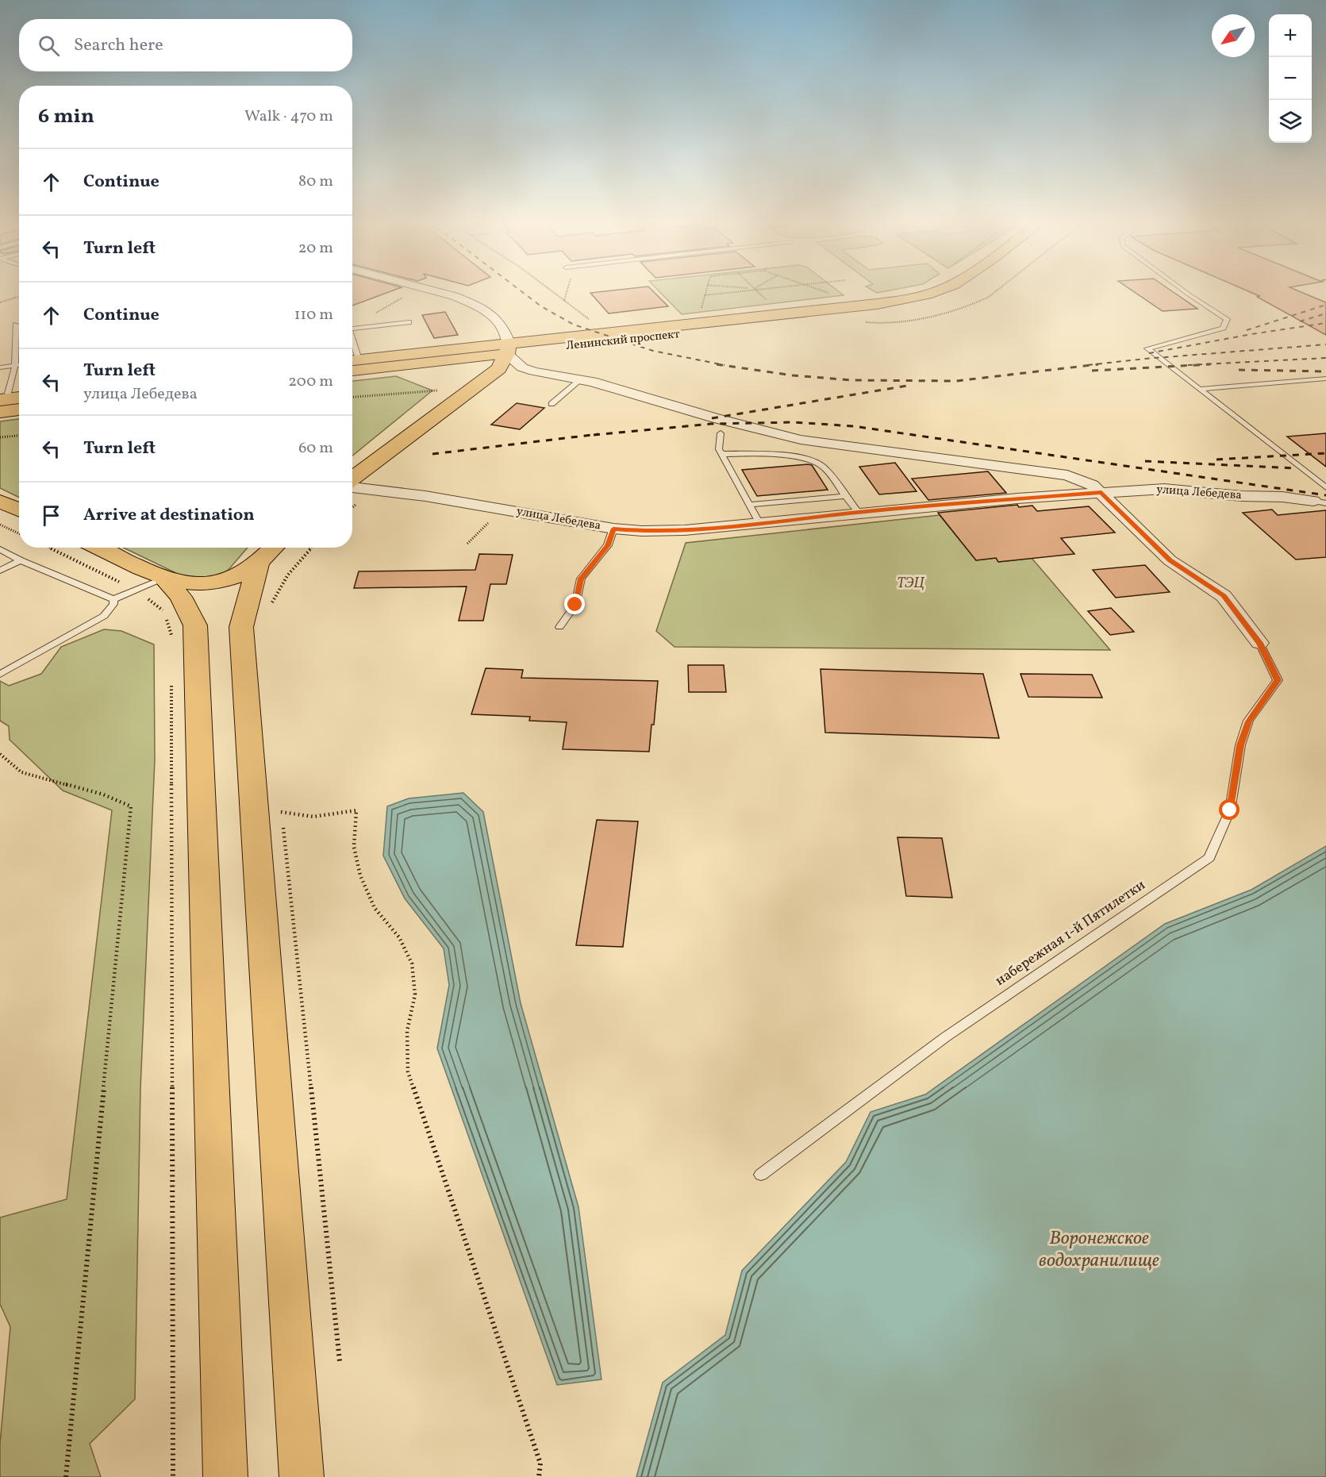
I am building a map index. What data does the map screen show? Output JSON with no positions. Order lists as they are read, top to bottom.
{
  "streets": {
    "main road": ["Ленинский проспект"],
    "street": ["улица Лебедева"],
    "lane": ["набережная 1-й Пятилетки"]
  },
  "water": ["Воронежское водохранилище"],
  "parks": ["ТЭЦ"],
  "north": "bottom left",
  "page": {
    "map_buttons": ["+", "−"],
    "search": "Search here",
    "heading": ["6 min", "Walk · 470 m"],
    "list": [
      ["Continue", "80 m"],
      ["Turn left", "20 m"],
      ["Continue", "110 m"],
      ["Turn left", "улица Лебедева", "200 m"],
      ["Turn left", "60 m"],
      "Arrive at destination"
    ]
  }
}
